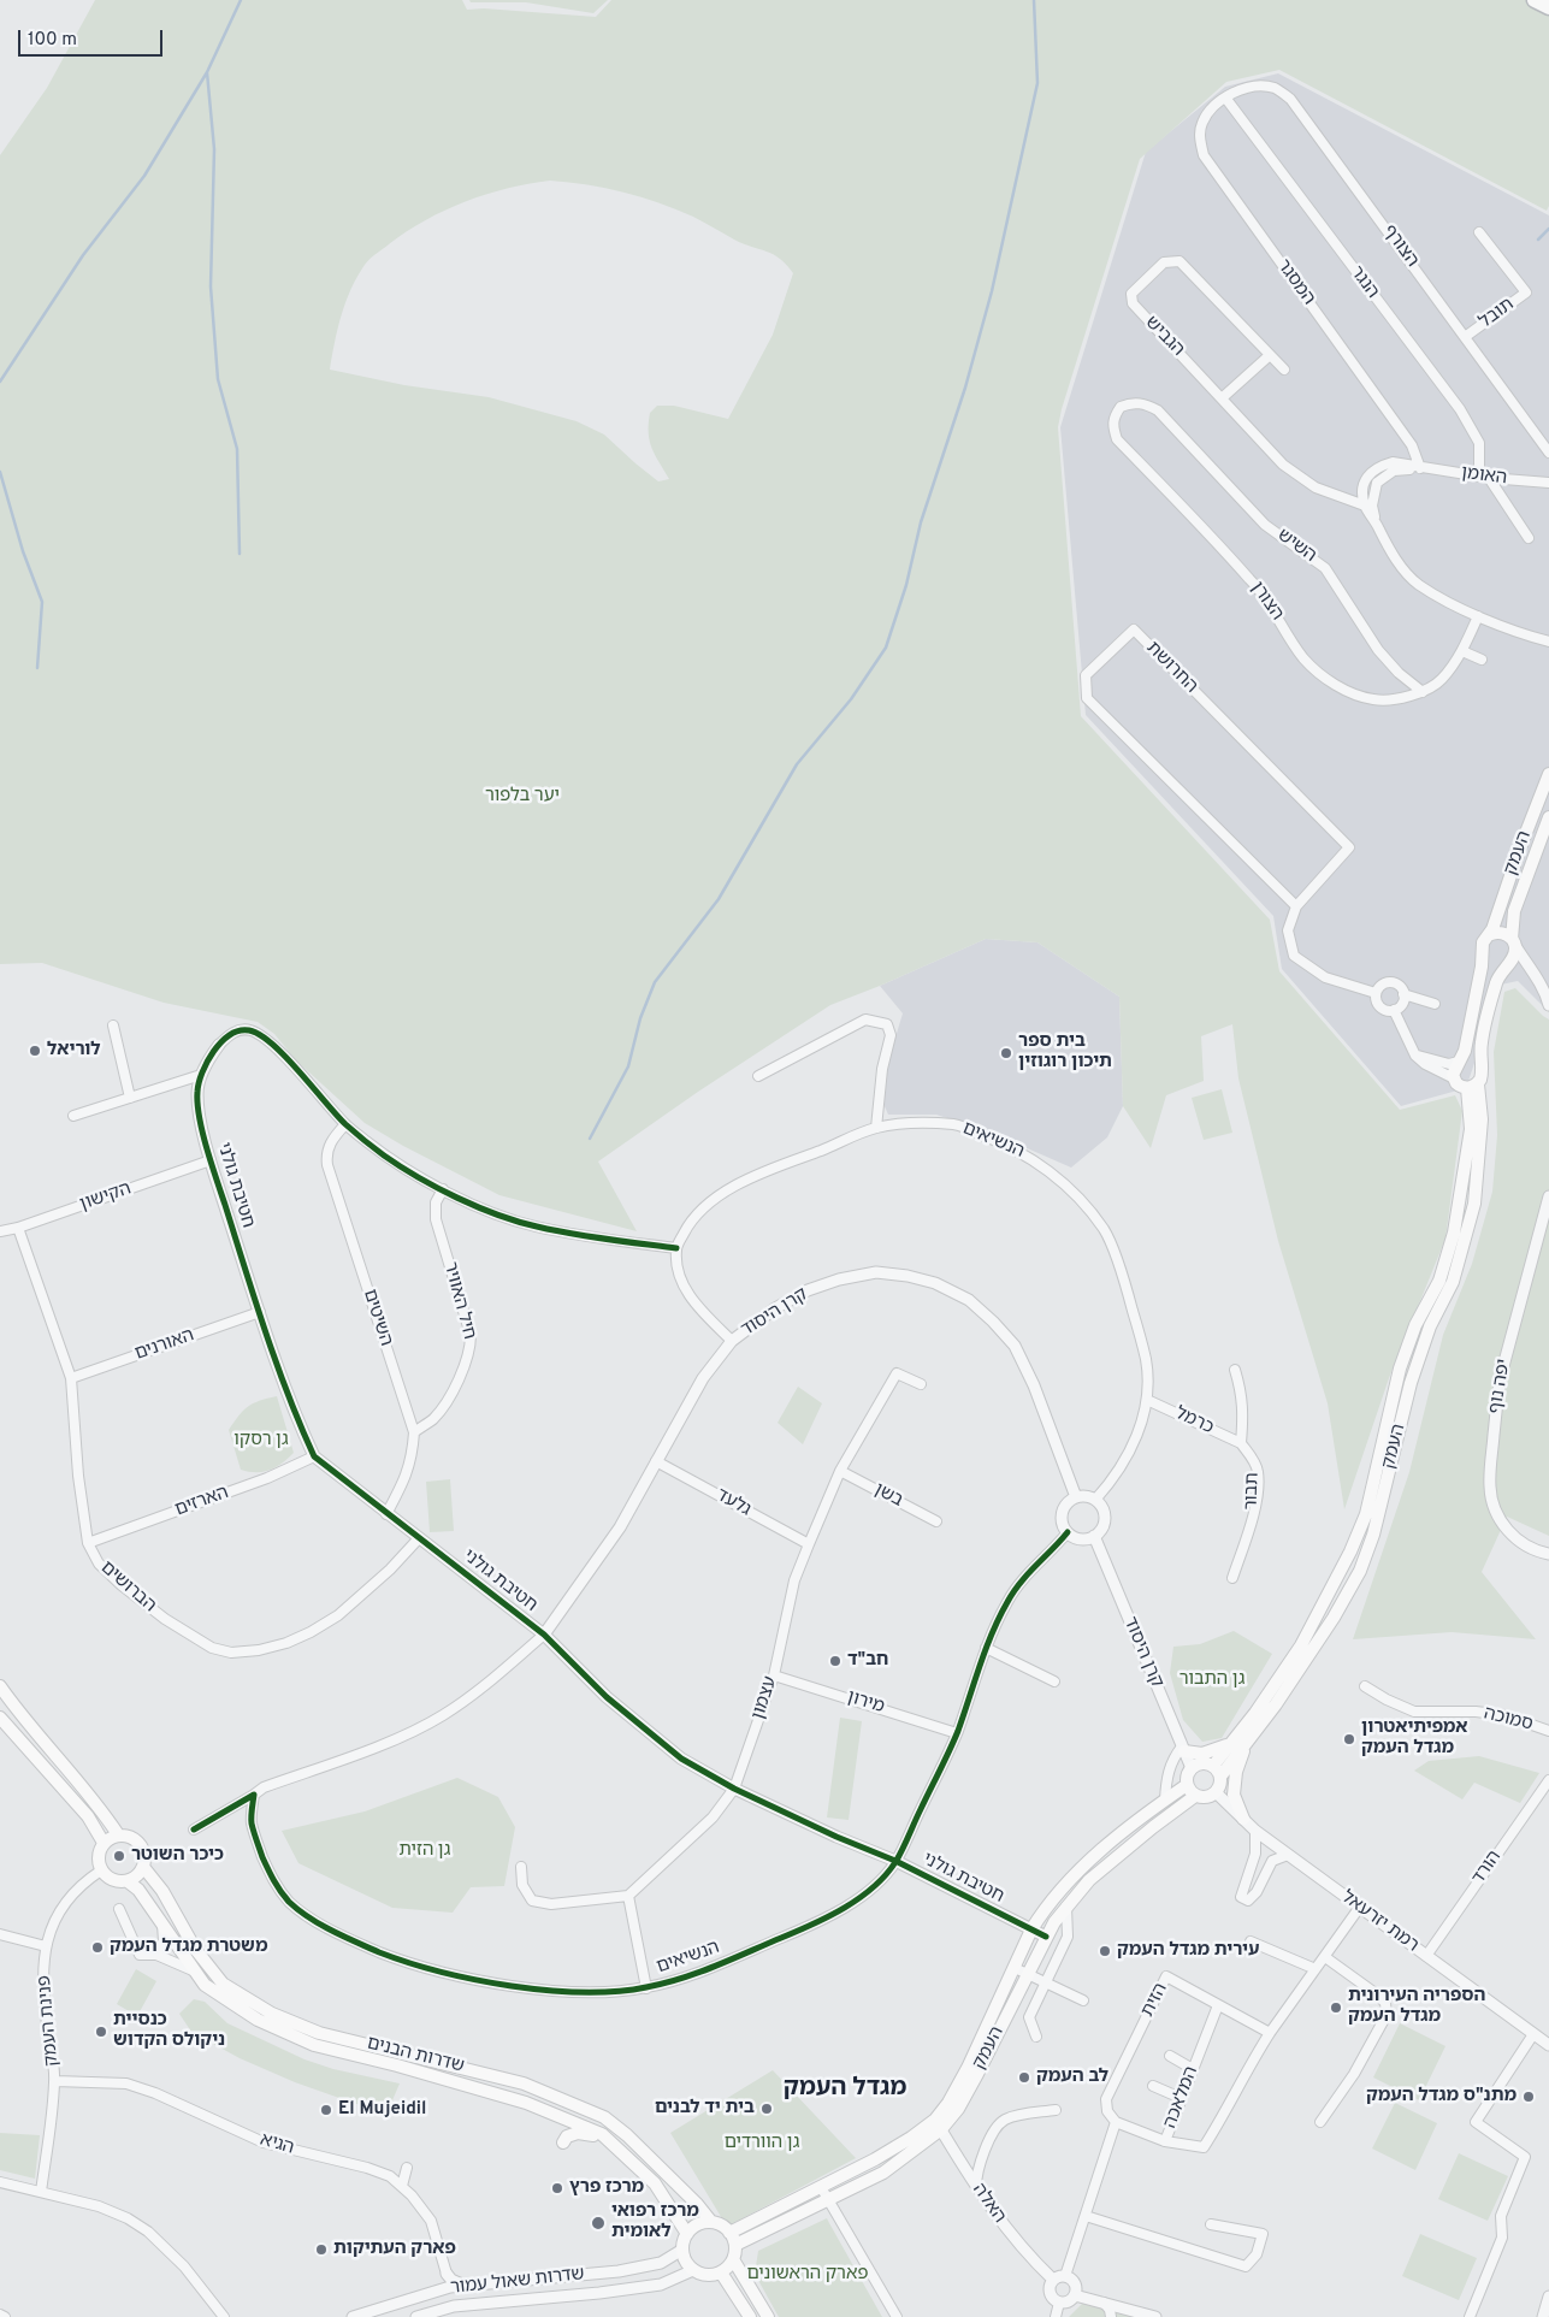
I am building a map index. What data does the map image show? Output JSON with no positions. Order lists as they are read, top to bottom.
{
  "streets": {
    "main road": ["העמק", "שדרות הבנים"],
    "street": [
      "הצורף",
      "המסגר",
      "הנגר",
      "תובל",
      "הגביש",
      "האומן",
      "השיש",
      "הצורן",
      "החרושת",
      "הנשיאים",
      "חטיבת גולני",
      "הקישון",
      "חיל האוויר",
      "קרן היסוד",
      "השיטים",
      "האורנים",
      "יפה נוף",
      "כרמל",
      "תבור",
      "בשן",
      "הארזים",
      "גלעד",
      "הברושים",
      "עצמון",
      "מירון",
      "סמוכה",
      "הורד",
      "רמת יזרעאל",
      "הזית",
      "פנינת העמק",
      "המלאכה",
      "הגיא",
      "האלה",
      "שדרות שאול עמור"
    ]
  },
  "crossings": [
    ["הצורף", "המסגר"],
    ["הצורף", "הנגר"],
    ["הצורף", "תובל"],
    ["המסגר", "הנגר"],
    ["המסגר", "האומן"],
    ["הנגר", "האומן"],
    ["השיש", "הצורן"],
    ["העמק", "חטיבת גולני"],
    ["העמק", "קרן היסוד"],
    ["העמק", "רמת יזרעאל"],
    ["העמק", "שדרות הבנים"],
    ["העמק", "האלה"],
    ["העמק", "שדרות שאול עמור"],
    ["הנשיאים", "חטיבת גולני"],
    ["הנשיאים", "קרן היסוד"],
    ["הנשיאים", "כרמל"],
    ["הנשיאים", "מירון"],
    ["חטיבת גולני", "הקישון"],
    ["חטיבת גולני", "קרן היסוד"],
    ["חטיבת גולני", "השיטים"],
    ["חטיבת גולני", "האורנים"],
    ["חטיבת גולני", "הארזים"],
    ["חטיבת גולני", "הברושים"],
    ["חטיבת גולני", "עצמון"],
    ["הקישון", "הברושים"],
    ["חיל האוויר", "השיטים"],
    ["קרן היסוד", "גלעד"],
    ["קרן היסוד", "רמת יזרעאל"],
    ["האורנים", "הברושים"],
    ["כרמל", "תבור"],
    ["בשן", "עצמון"],
    ["הארזים", "הברושים"],
    ["גלעד", "עצמון"],
    ["עצמון", "מירון"],
    ["הורד", "רמת יזרעאל"],
    ["הזית", "המלאכה"],
    ["פנינת העמק", "שדרות הבנים"],
    ["פנינת העמק", "הגיא"],
    ["שדרות הבנים", "שדרות שאול עמור"]
  ],
  "districts": ["מגדל העמק"],
  "parks": [
    "יער בלפור",
    "גן רסקו",
    "גן התבור",
    "גן הזית",
    "גן הוורדים",
    "פארק הראשונים"
  ],
  "places": [
    "לוריאל",
    "בית ספר תיכון רוגוזין",
    "חב\"ד",
    "אמפיתיאטרון מגדל העמק",
    "כיכר השוטר",
    "משטרת מגדל העמק",
    "עירית מגדל העמק",
    "הספריה העירונית מגדל העמק",
    "כנסיית ניקולס הקדוש",
    "לב העמק",
    "מתנ\"ס מגדל העמק",
    "בית יד לבנים",
    "El Mujeidil",
    "מרכז פרץ",
    "מרכז רפואי לאומית",
    "פארק העתיקות"
  ],
  "scale_bar": "100 m"
}
